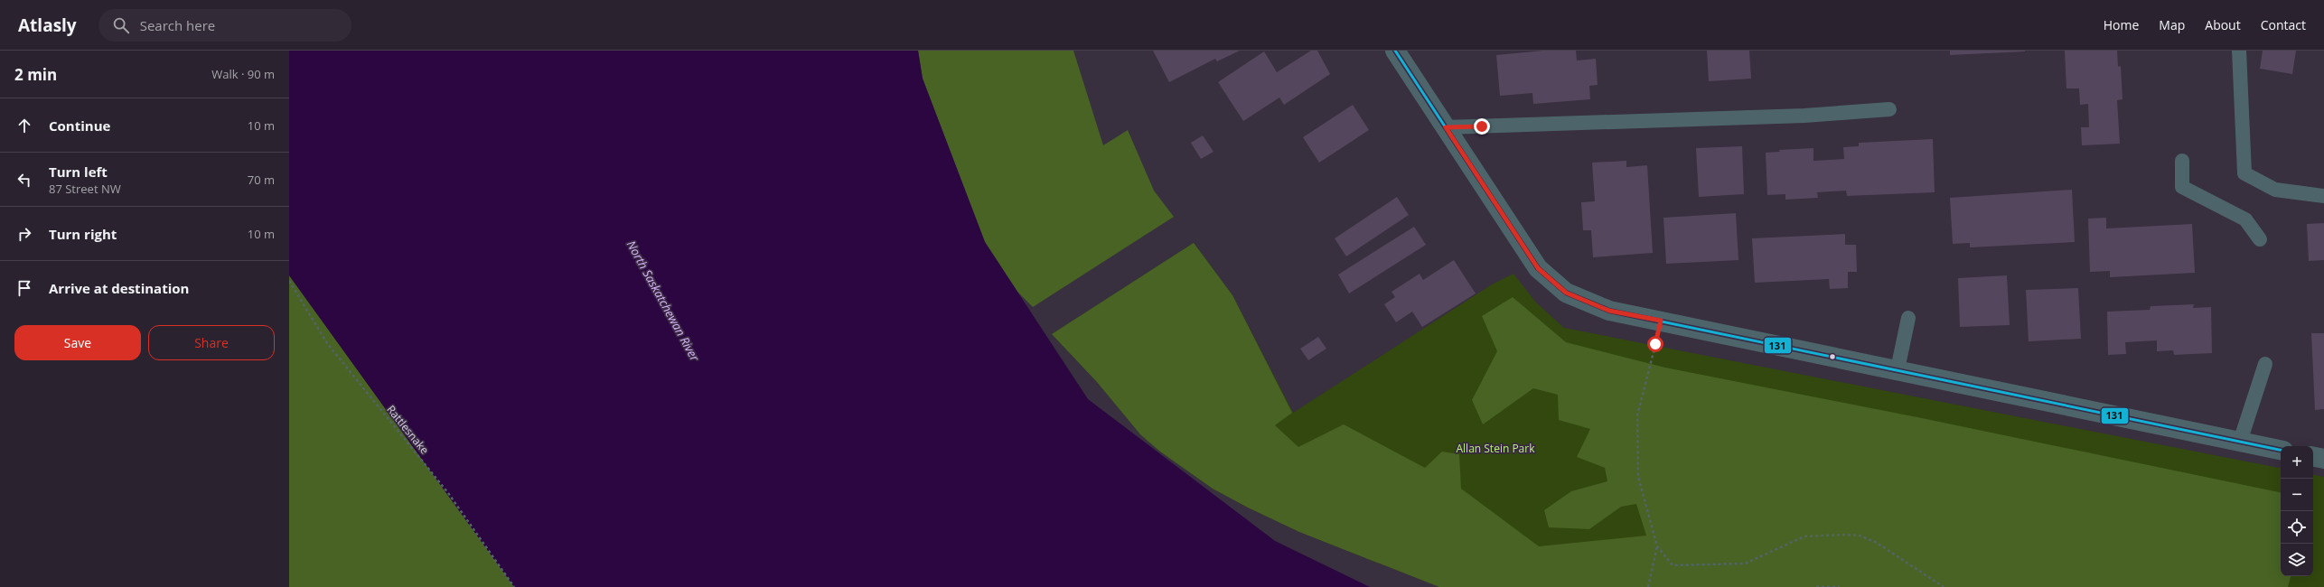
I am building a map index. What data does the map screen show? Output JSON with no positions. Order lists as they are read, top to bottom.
{
  "streets": {
    "path": ["Rattlesnake"]
  },
  "water": ["North Saskatchewan River"],
  "parks": ["Allan Stein Park"],
  "lines": ["transit line 131"],
  "page": {
    "header": "Atlasly",
    "search": "Search here",
    "nav": [
      "Home",
      "Map",
      "About",
      "Contact"
    ],
    "heading": ["2 min", "Walk · 90 m"],
    "list": [
      ["Continue", "10 m"],
      ["Turn left", "87 Street NW", "70 m"],
      ["Turn right", "10 m"],
      "Arrive at destination"
    ],
    "buttons": ["Save", "Share"],
    "map_buttons": ["+", "−"]
  }
}
